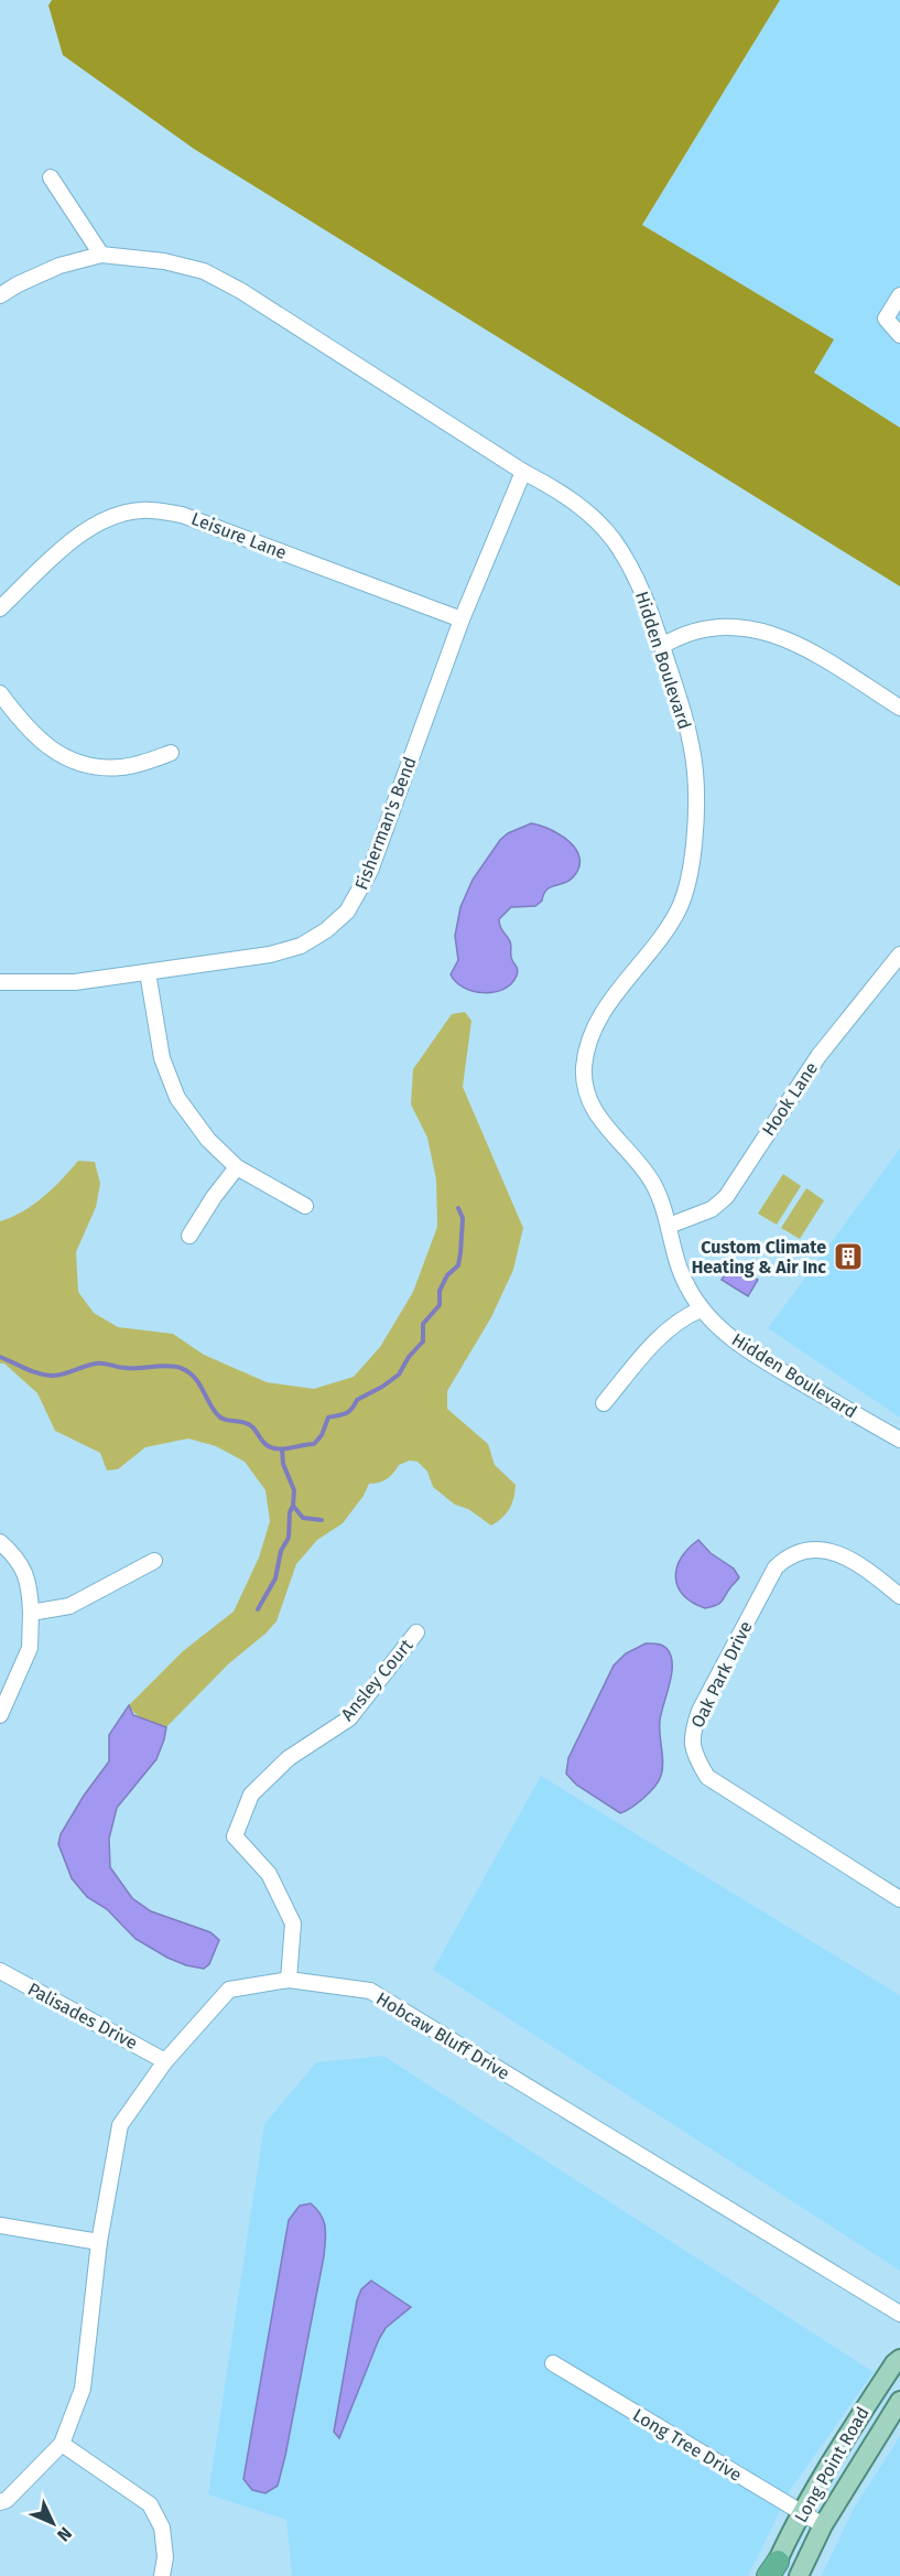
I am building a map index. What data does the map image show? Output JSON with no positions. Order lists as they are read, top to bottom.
{
  "streets": {
    "main road": ["Long Point Road"],
    "street": [
      "Leisure Lane",
      "Hidden Boulevard",
      "Fisherman's Bend",
      "Hook Lane",
      "Oak Park Drive",
      "Ansley Court",
      "Palisades Drive",
      "Hobcaw Bluff Drive",
      "Long Tree Drive"
    ]
  },
  "crossings": [
    ["Leisure Lane", "Fisherman's Bend"],
    ["Hidden Boulevard", "Fisherman's Bend"],
    ["Hidden Boulevard", "Hook Lane"],
    ["Ansley Court", "Hobcaw Bluff Drive"],
    ["Palisades Drive", "Hobcaw Bluff Drive"],
    ["Long Tree Drive", "Long Point Road"]
  ],
  "places": {
    "building": ["Custom Climate Heating & Air Inc"]
  },
  "north": "bottom right"
}
